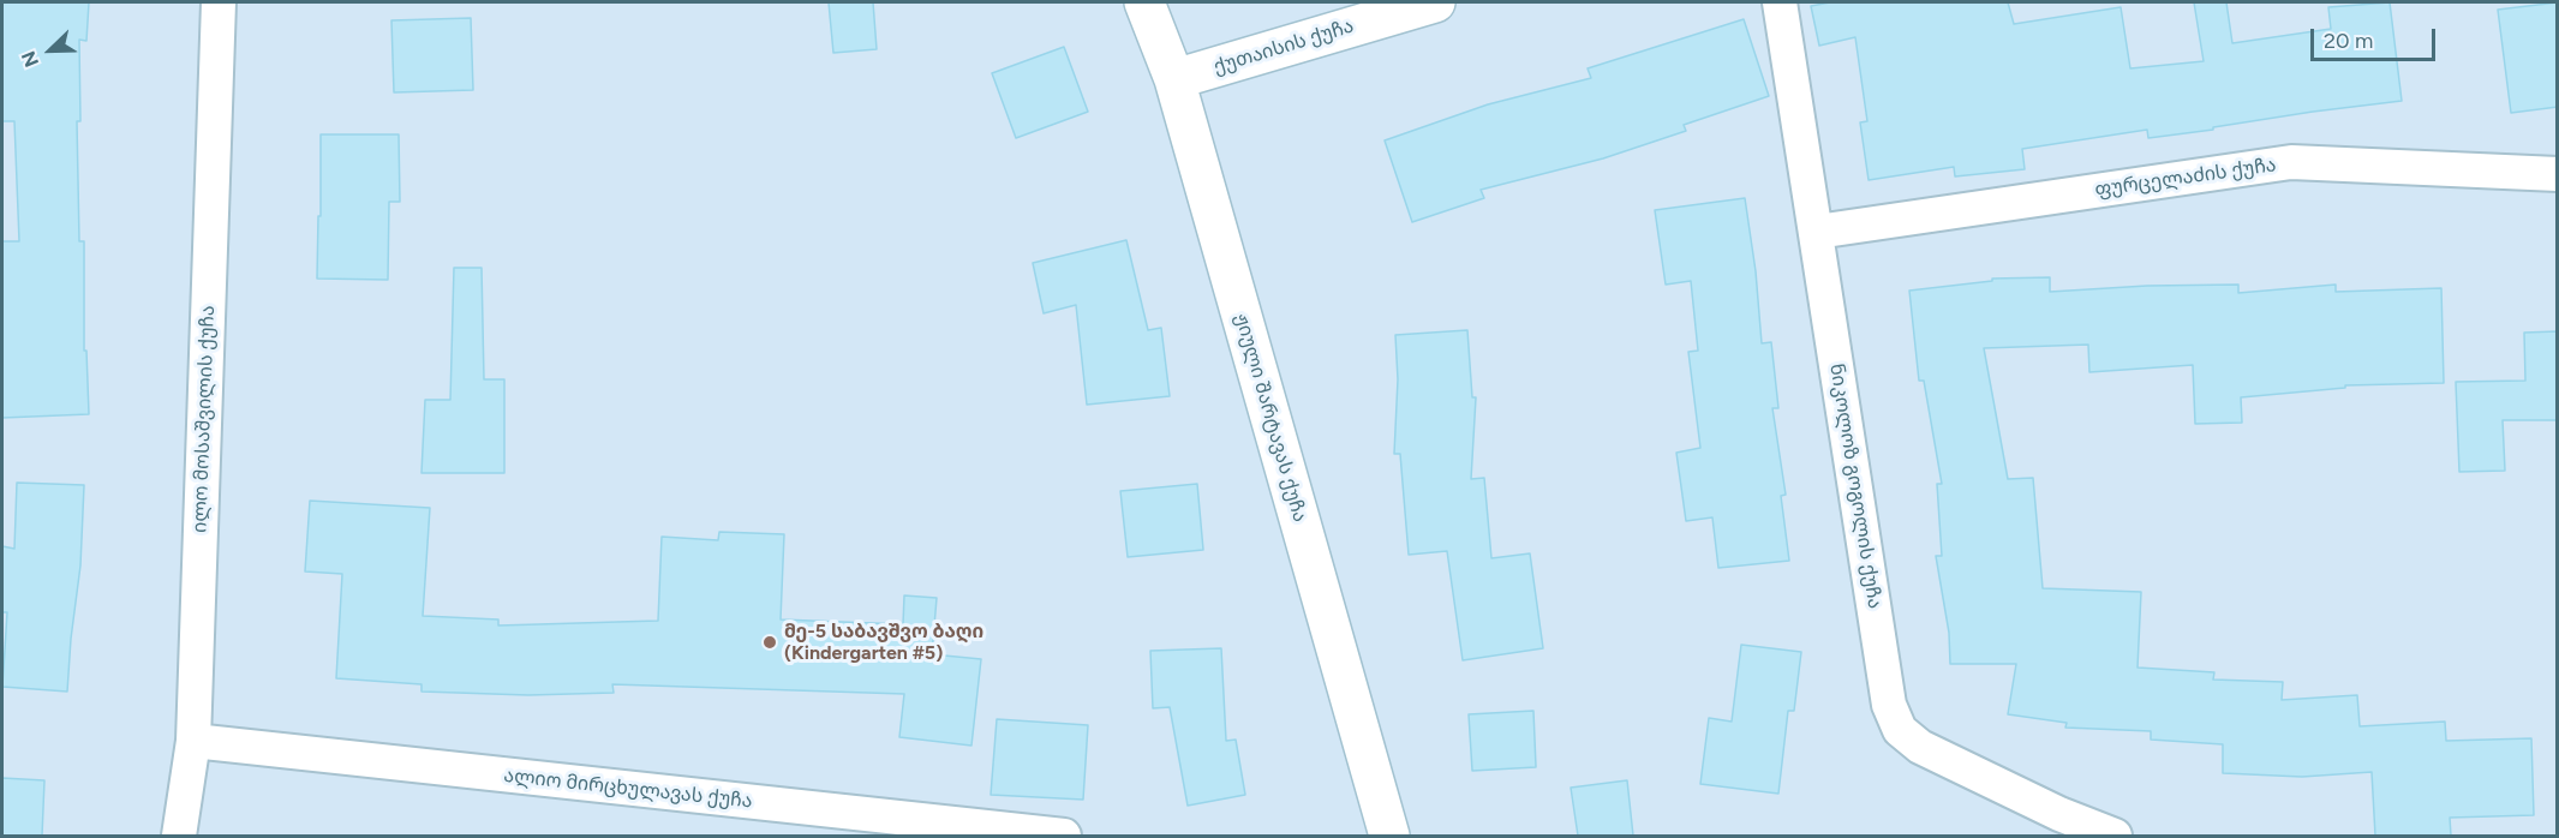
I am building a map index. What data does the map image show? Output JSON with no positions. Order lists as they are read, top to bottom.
{
  "streets": {
    "street": [
      "ქუთაისის ქუჩა",
      "ფურცელაძის ქუჩა",
      "ჟიული შარტავას ქუჩა",
      "ილო მოსაშვილის ქუჩა",
      "ნიკოლოზ გოგოლის ქუჩა",
      "ალიო მირცხულავას ქუჩა"
    ]
  },
  "crossings": [
    ["ქუთაისის ქუჩა", "ჟიული შარტავას ქუჩა"],
    ["ფურცელაძის ქუჩა", "ნიკოლოზ გოგოლის ქუჩა"],
    ["ილო მოსაშვილის ქუჩა", "ალიო მირცხულავას ქუჩა"]
  ],
  "places": ["მე-5 საბავშვო ბაღი (Kindergarten #5)"],
  "scale_bar": "20 m",
  "north": "bottom left"
}
